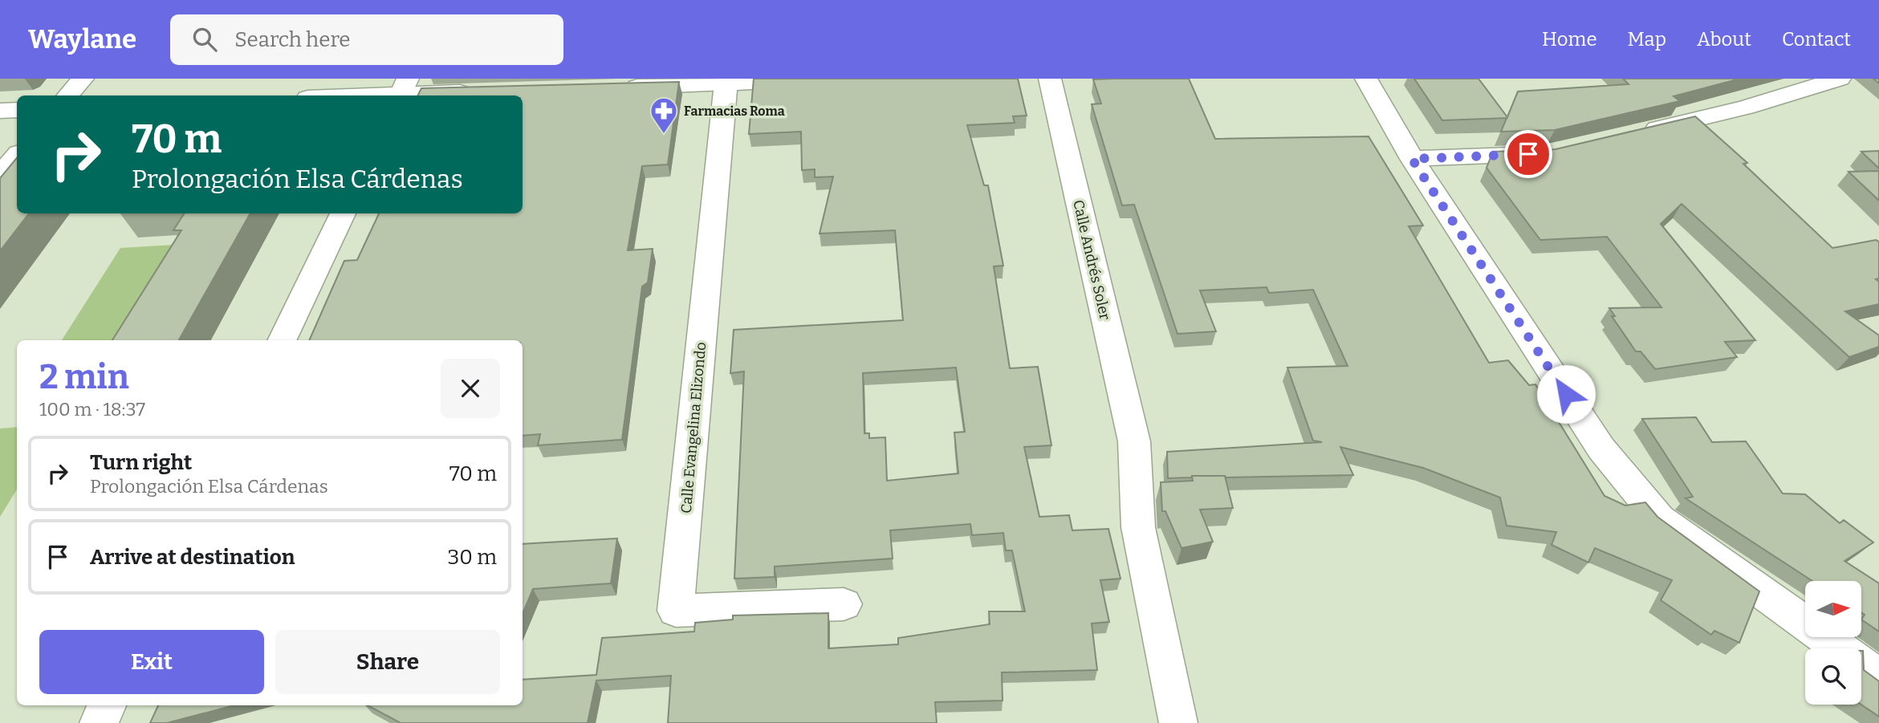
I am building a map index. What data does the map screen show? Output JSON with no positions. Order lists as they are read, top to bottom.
{
  "streets": {
    "street": ["Calle Andrés Soler", "Calle Evangelina Elizondo"]
  },
  "places": {
    "pharmacy": ["Farmacias Roma"]
  },
  "north": "right",
  "page": {
    "header": "Waylane",
    "search": "Search here",
    "nav": [
      "Home",
      "Map",
      "About",
      "Contact"
    ],
    "turn": ["70 m", "Prolongación Elsa Cárdenas"],
    "heading": ["2 min", "100 m · 18:37"],
    "list": [
      {
        "name": "Turn right",
        "note": "Prolongación Elsa Cárdenas",
        "value": "70 m"
      },
      {
        "name": "Arrive at destination",
        "value": "30 m"
      }
    ],
    "buttons": ["Exit", "Share"]
  }
}
